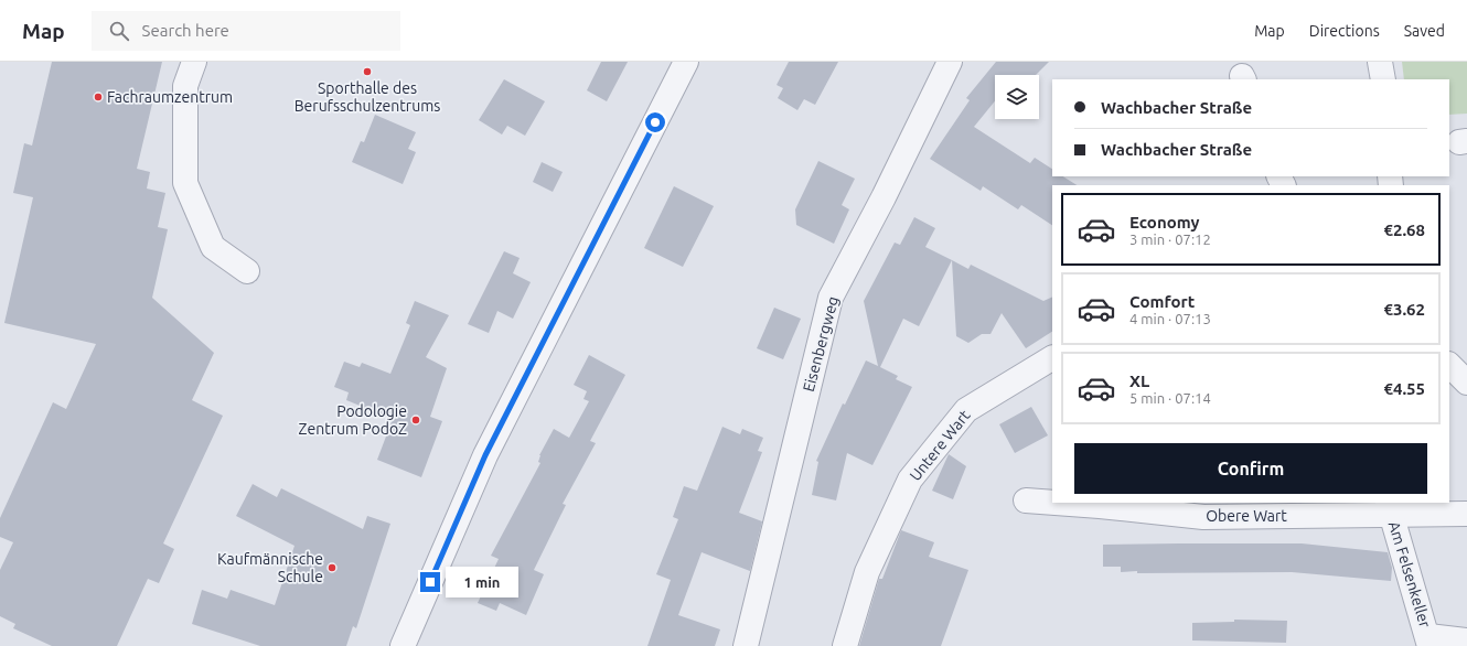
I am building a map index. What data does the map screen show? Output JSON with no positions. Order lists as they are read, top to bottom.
{
  "streets": {
    "street": [
      "Eisenbergweg",
      "Untere Wart",
      "Obere Wart",
      "Am Felsenkeller"
    ]
  },
  "crossings": [
    ["Obere Wart", "Am Felsenkeller"]
  ],
  "places": [
    "Sporthalle des Berufsschulzentrums",
    "Fachraumzentrum",
    "Podologie Zentrum PodoZ",
    "Kaufmännische Schule"
  ],
  "page": {
    "header": "Map",
    "search": "Search here",
    "nav": ["Map", "Directions", "Saved"],
    "banner": ["Wachbacher Straße", "Wachbacher Straße"],
    "list": [
      {
        "name": "Economy",
        "note": "3 min · 07:12",
        "value": "€2.68"
      },
      {
        "name": "Comfort",
        "note": "4 min · 07:13",
        "value": "€3.62"
      },
      {
        "name": "XL",
        "note": "5 min · 07:14",
        "value": "€4.55"
      }
    ],
    "buttons": "Confirm",
    "bubble": "1 min"
  }
}
